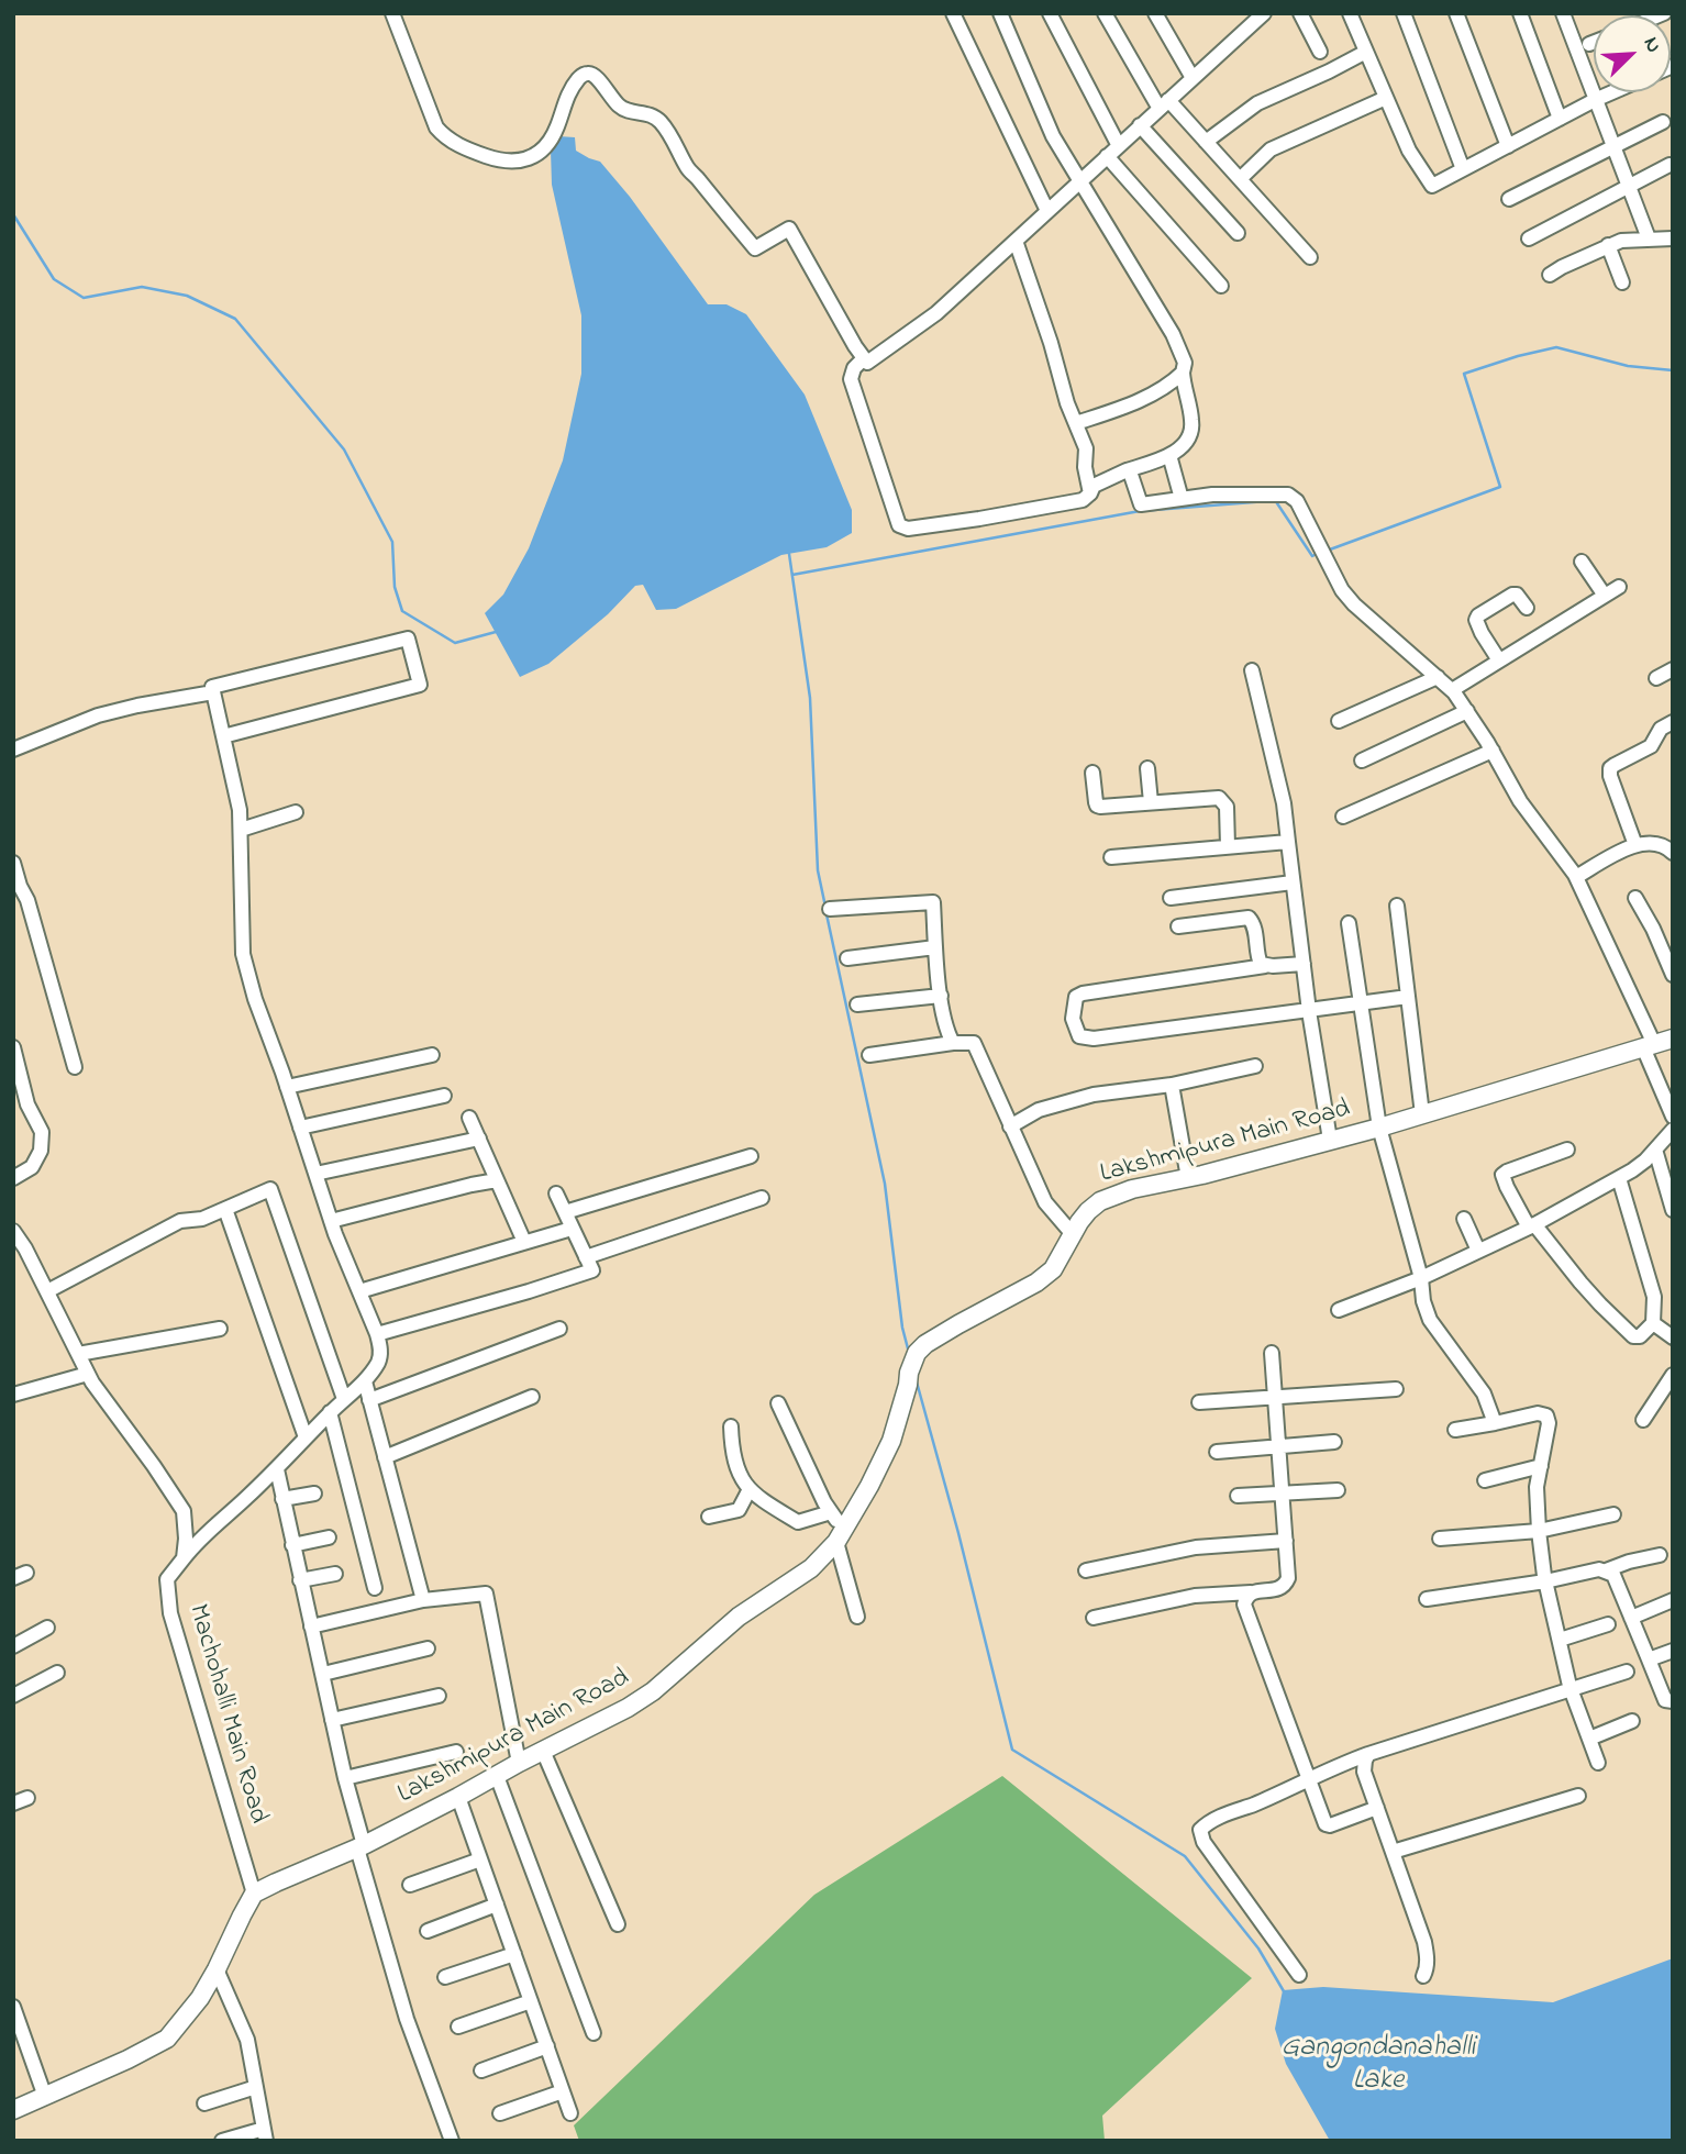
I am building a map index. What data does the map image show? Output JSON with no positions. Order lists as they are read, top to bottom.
{
  "streets": {
    "main road": ["Lakshmipura Main Road"],
    "street": ["Machohalli Main Road"]
  },
  "crossings": [
    ["Lakshmipura Main Road", "Machohalli Main Road"]
  ],
  "water": ["Gangondanahalli Lake"],
  "north": "top right"
}
